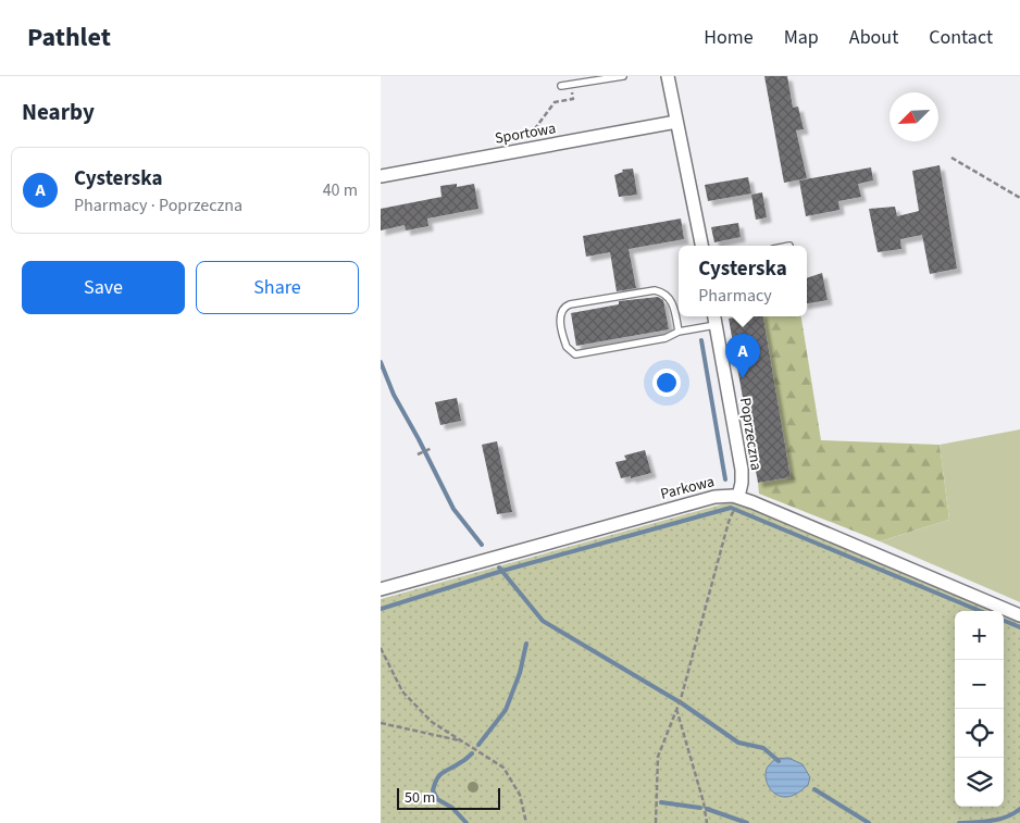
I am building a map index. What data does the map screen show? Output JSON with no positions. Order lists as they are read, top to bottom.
{
  "streets": {
    "street": ["Sportowa", "Poprzeczna", "Parkowa"]
  },
  "crossings": [
    ["Poprzeczna", "Parkowa"]
  ],
  "scale_bar": "50 m",
  "north": "bottom left",
  "page": {
    "header": "Pathlet",
    "nav": [
      "Home",
      "Map",
      "About",
      "Contact"
    ],
    "heading": "Nearby",
    "list": [
      {
        "mark": "A",
        "name": "Cysterska",
        "note": "Pharmacy · Poprzeczna",
        "value": "40 m"
      }
    ],
    "buttons": ["Save", "Share"],
    "popup": ["Cysterska", "Pharmacy"],
    "pins": "A",
    "map_buttons": ["+", "−"],
    "scale": "50 m"
  }
}
